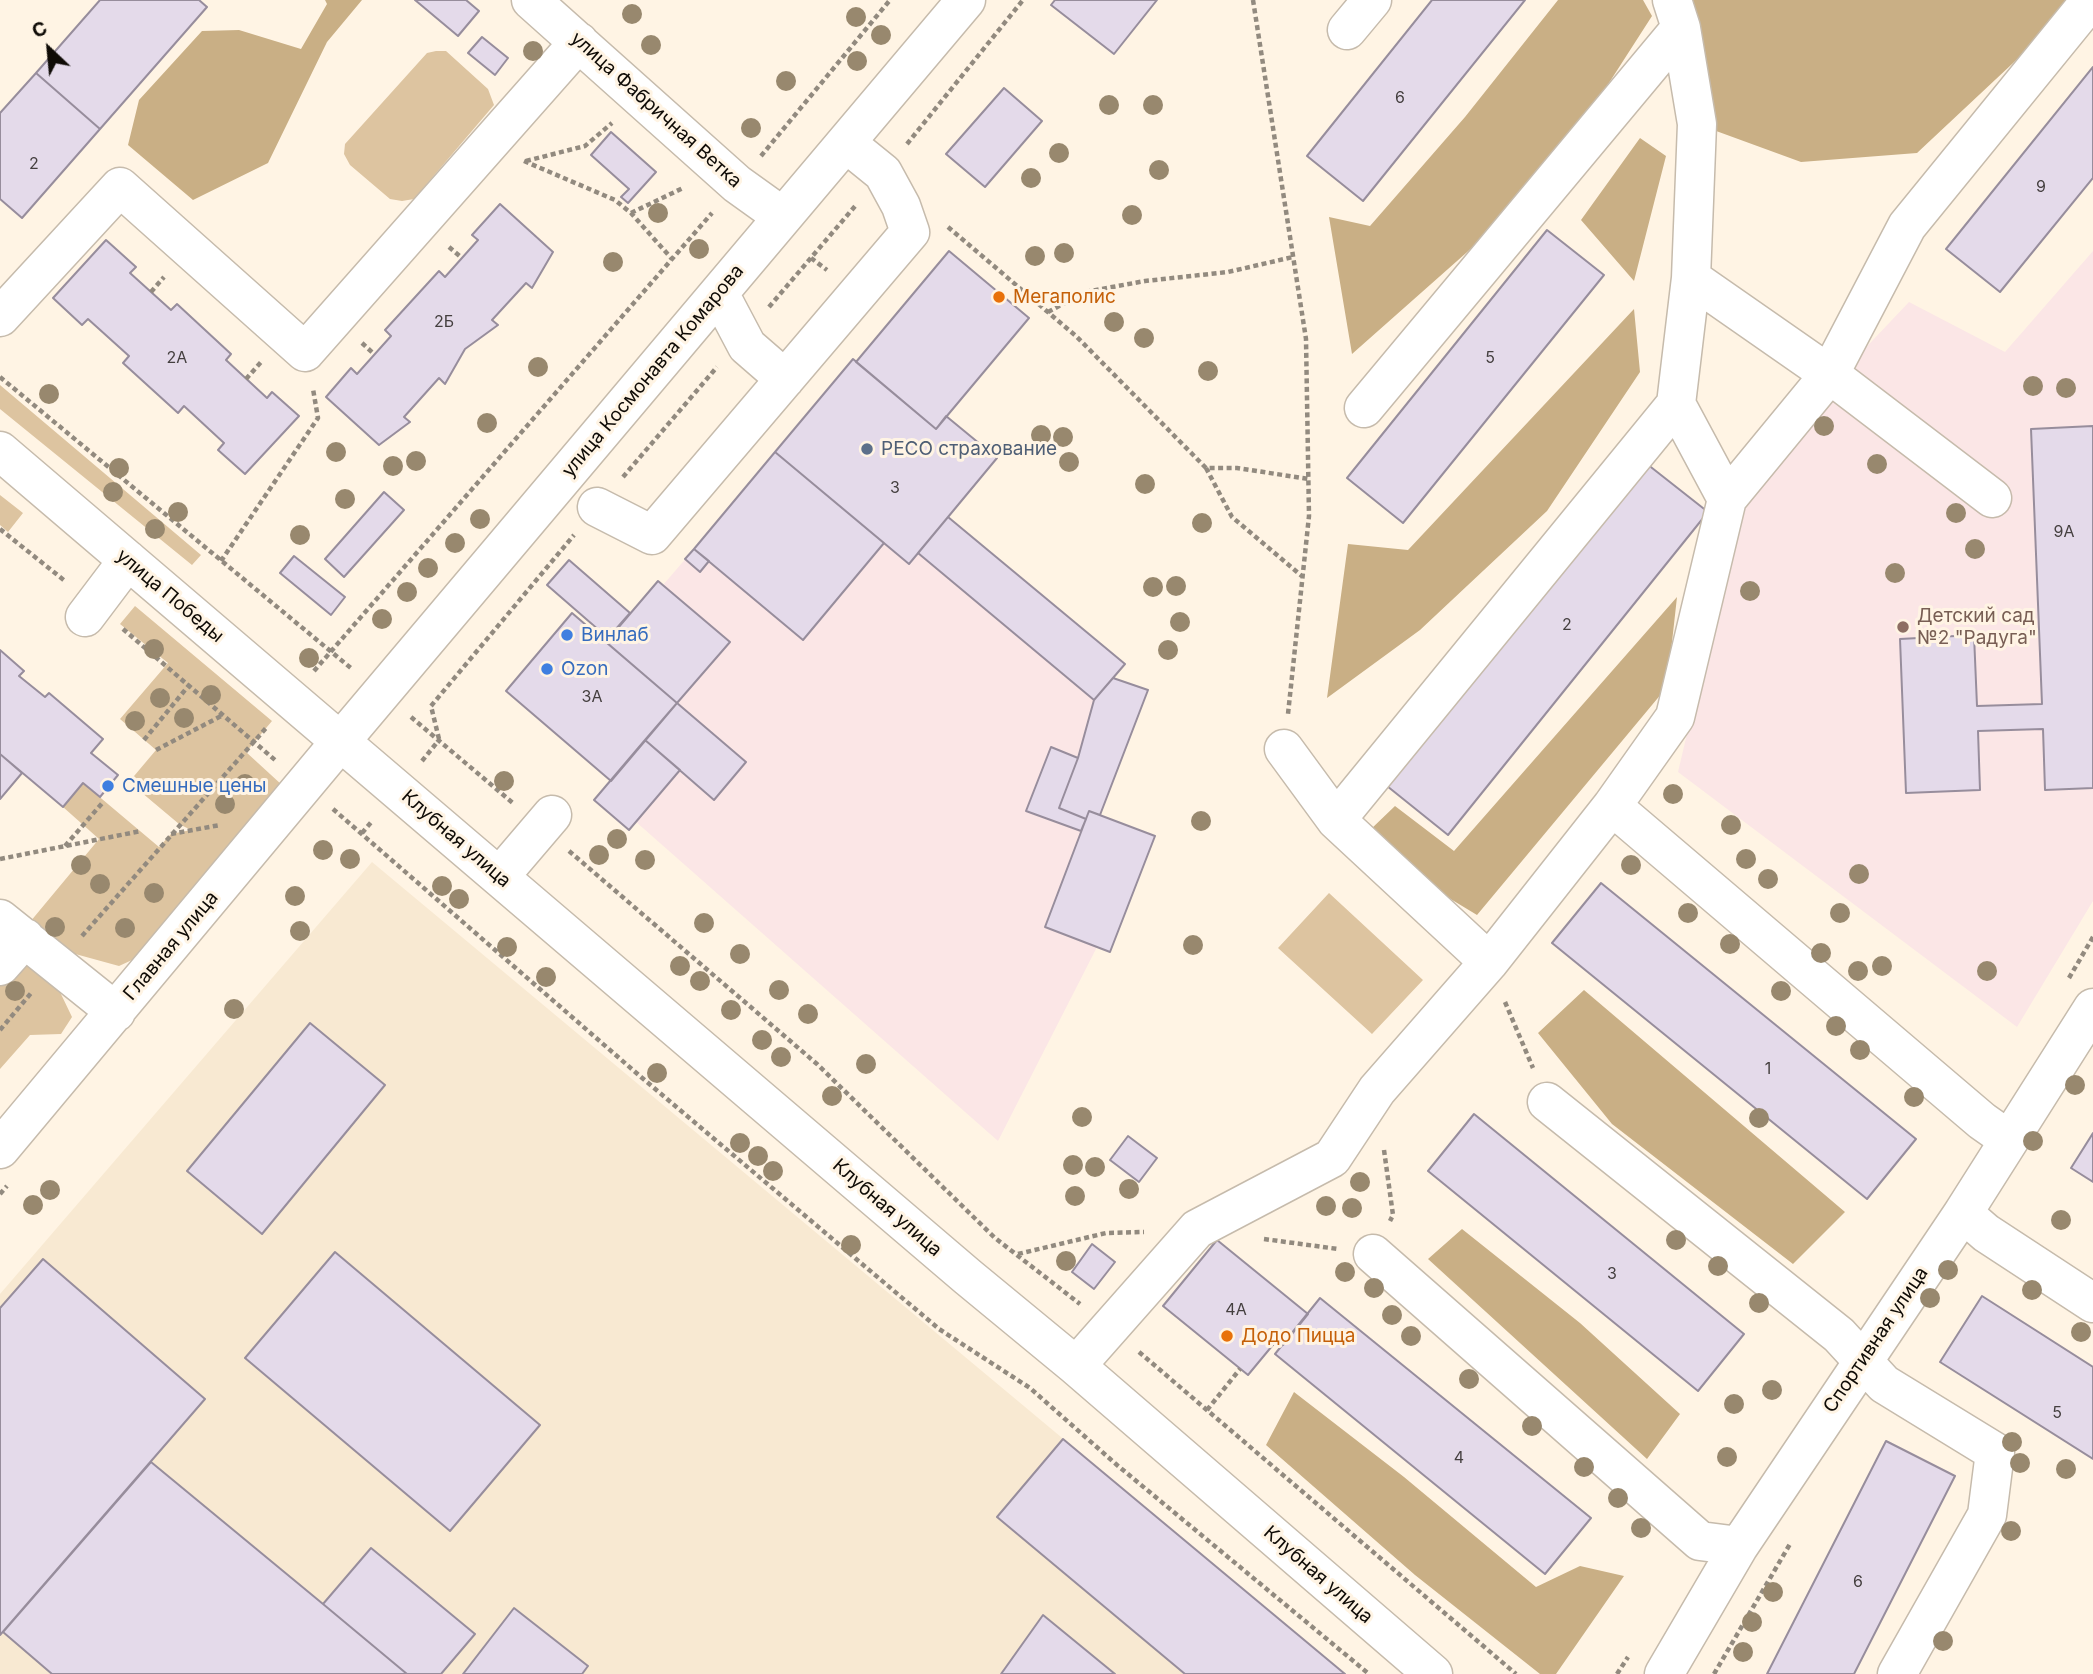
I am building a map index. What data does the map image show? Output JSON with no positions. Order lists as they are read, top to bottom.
{
  "streets": {
    "street": [
      "улица Фабричная Ветка",
      "улица Космонавта Комарова",
      "улица Победы",
      "Клубная улица",
      "Главная улица",
      "Спортивная улица"
    ]
  },
  "crossings": [
    ["улица Фабричная Ветка", "улица Космонавта Комарова"],
    ["улица Космонавта Комарова", "улица Победы"],
    ["улица Космонавта Комарова", "Клубная улица"],
    ["улица Космонавта Комарова", "Главная улица"],
    ["улица Победы", "Клубная улица"],
    ["улица Победы", "Главная улица"],
    ["Клубная улица", "Главная улица"]
  ],
  "places": [
    "Мегаполис",
    "РЕСО страхование",
    "Детский сад №2 \"Радуга\"",
    "Винлаб",
    "Ozon",
    "Смешные цены",
    "Додо Пицца"
  ],
  "house_numbers": [
    "6",
    "2",
    "9",
    "2Б",
    "2А",
    "5",
    "3",
    "9А",
    "2",
    "3А",
    "1",
    "3",
    "4А",
    "5",
    "4",
    "6"
  ],
  "north": "top left"
}
